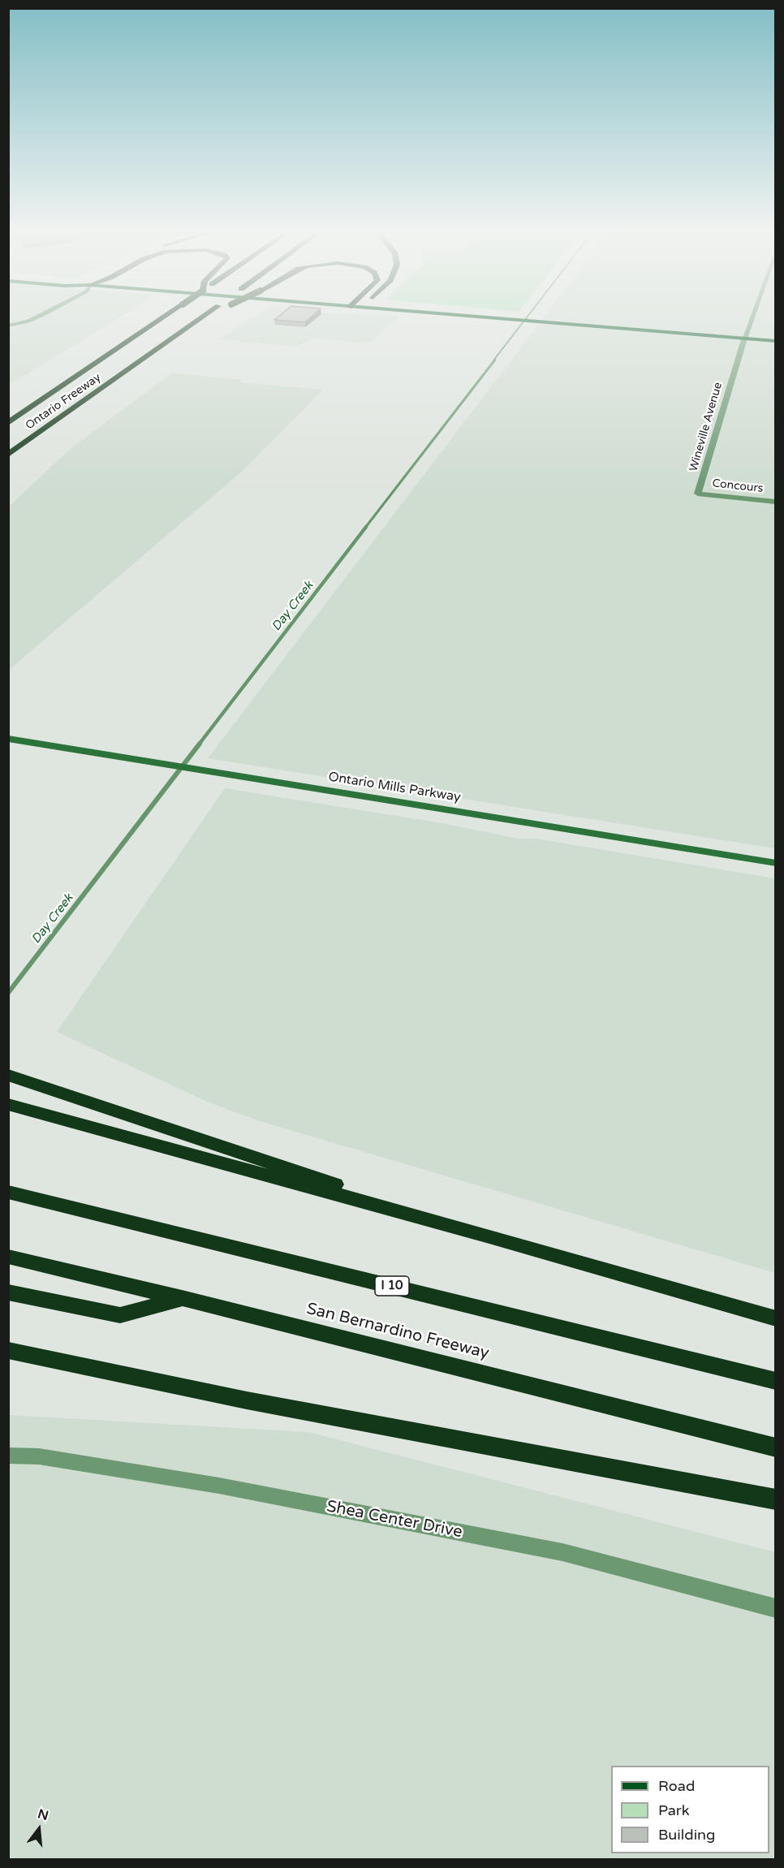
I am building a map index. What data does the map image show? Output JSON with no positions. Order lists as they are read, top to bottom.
{
  "streets": {
    "highway": ["Ontario Freeway", "I 10", "San Bernardino Freeway"],
    "main road": ["Ontario Mills Parkway"],
    "street": ["Wineville Avenue", "Concours", "Shea Center Drive"]
  },
  "crossings": [
    ["Wineville Avenue", "Concours"]
  ],
  "water": ["Day Creek"],
  "legend": ["Road", "Park", "Building"],
  "north": "top"
}
